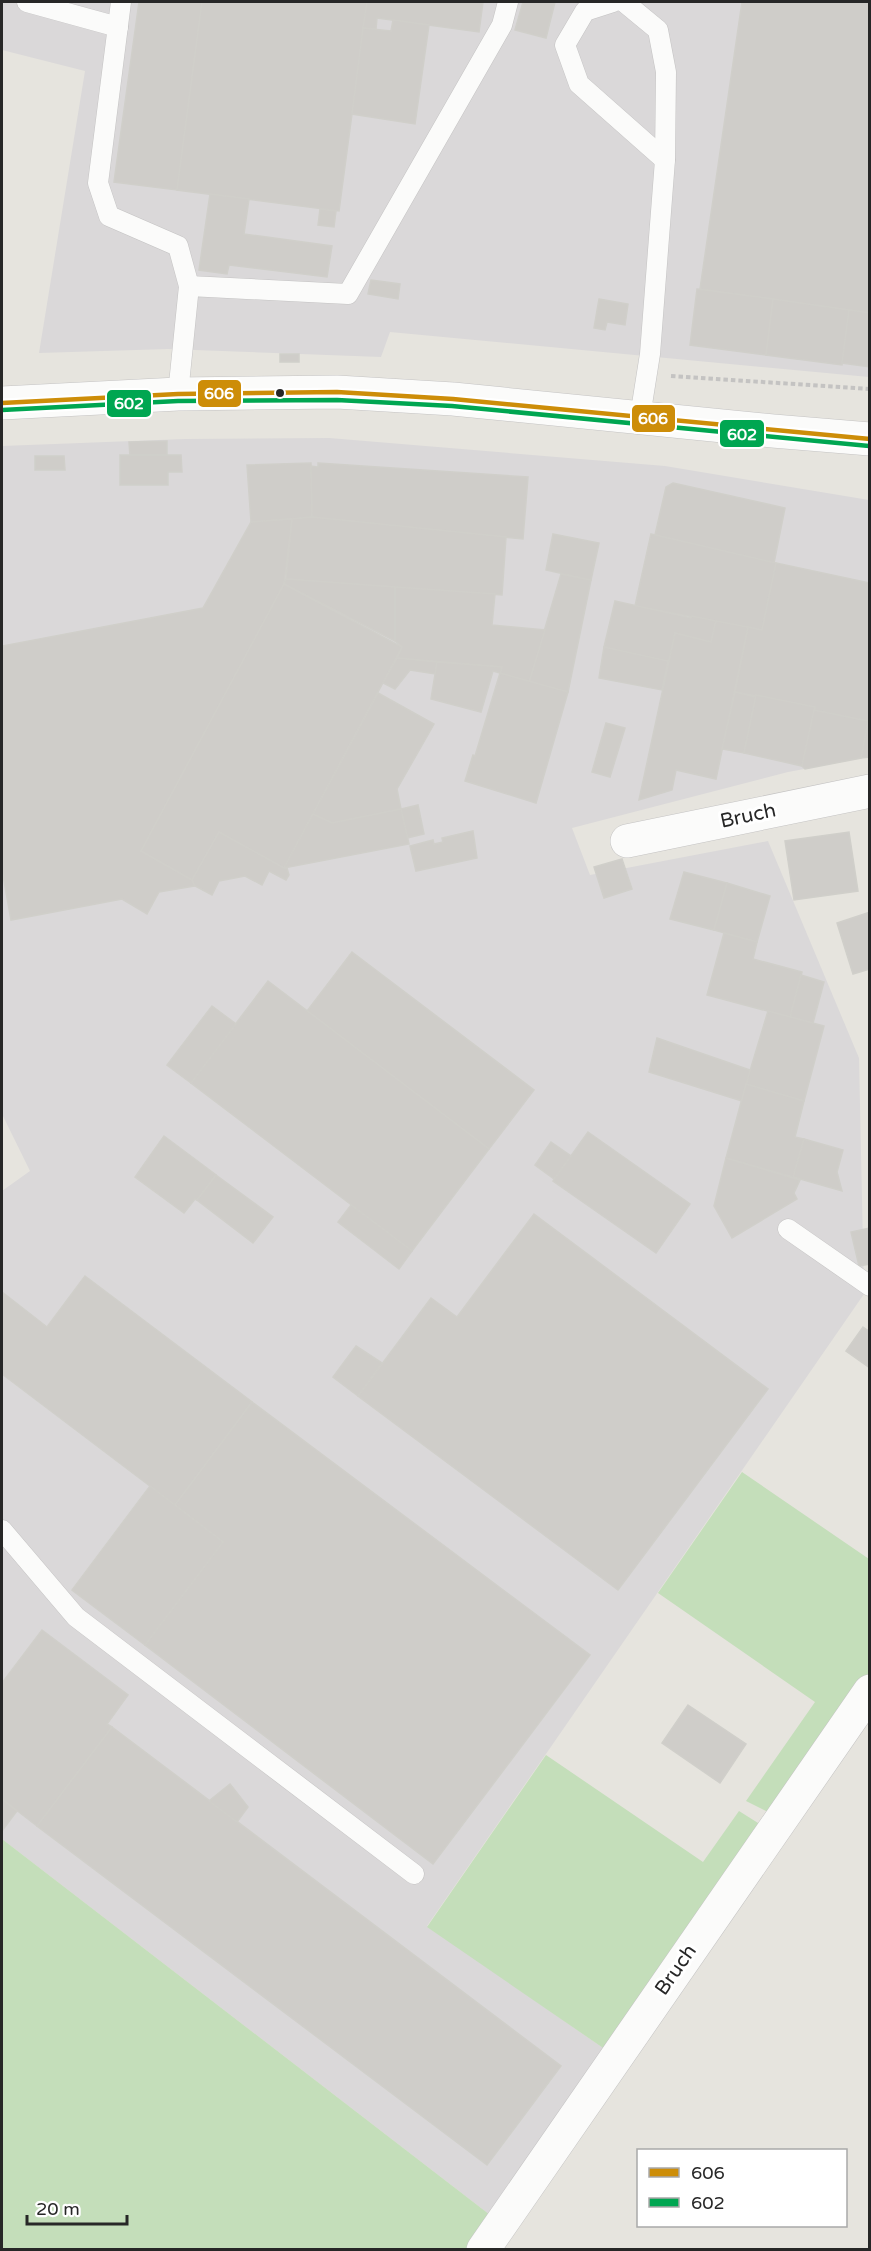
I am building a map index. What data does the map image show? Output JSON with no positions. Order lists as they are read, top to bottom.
{
  "streets": {
    "street": ["Bruch"]
  },
  "lines": ["transit line 606", "transit line 602"],
  "legend": ["606", "602"],
  "scale_bar": "20 m"
}
